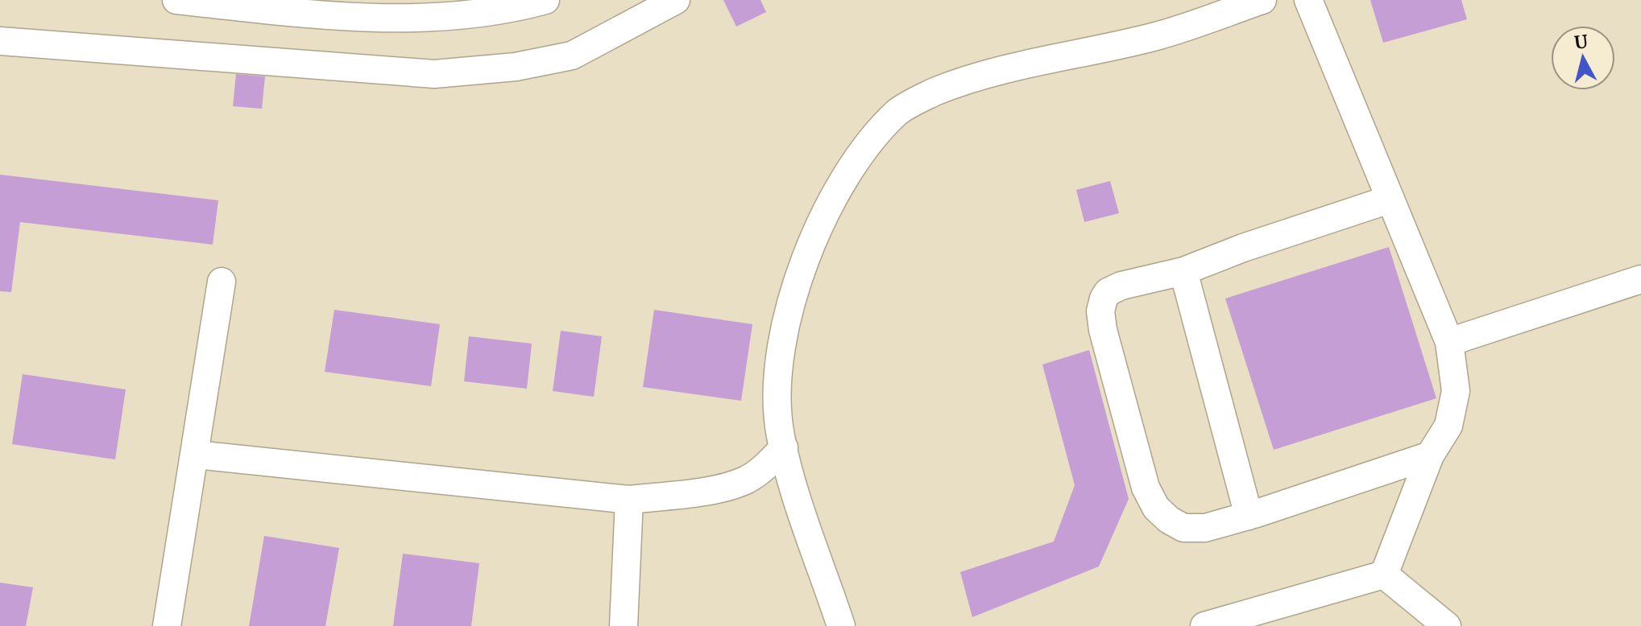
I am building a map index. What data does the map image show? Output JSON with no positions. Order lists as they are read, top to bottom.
{
  "north": "top"
}
